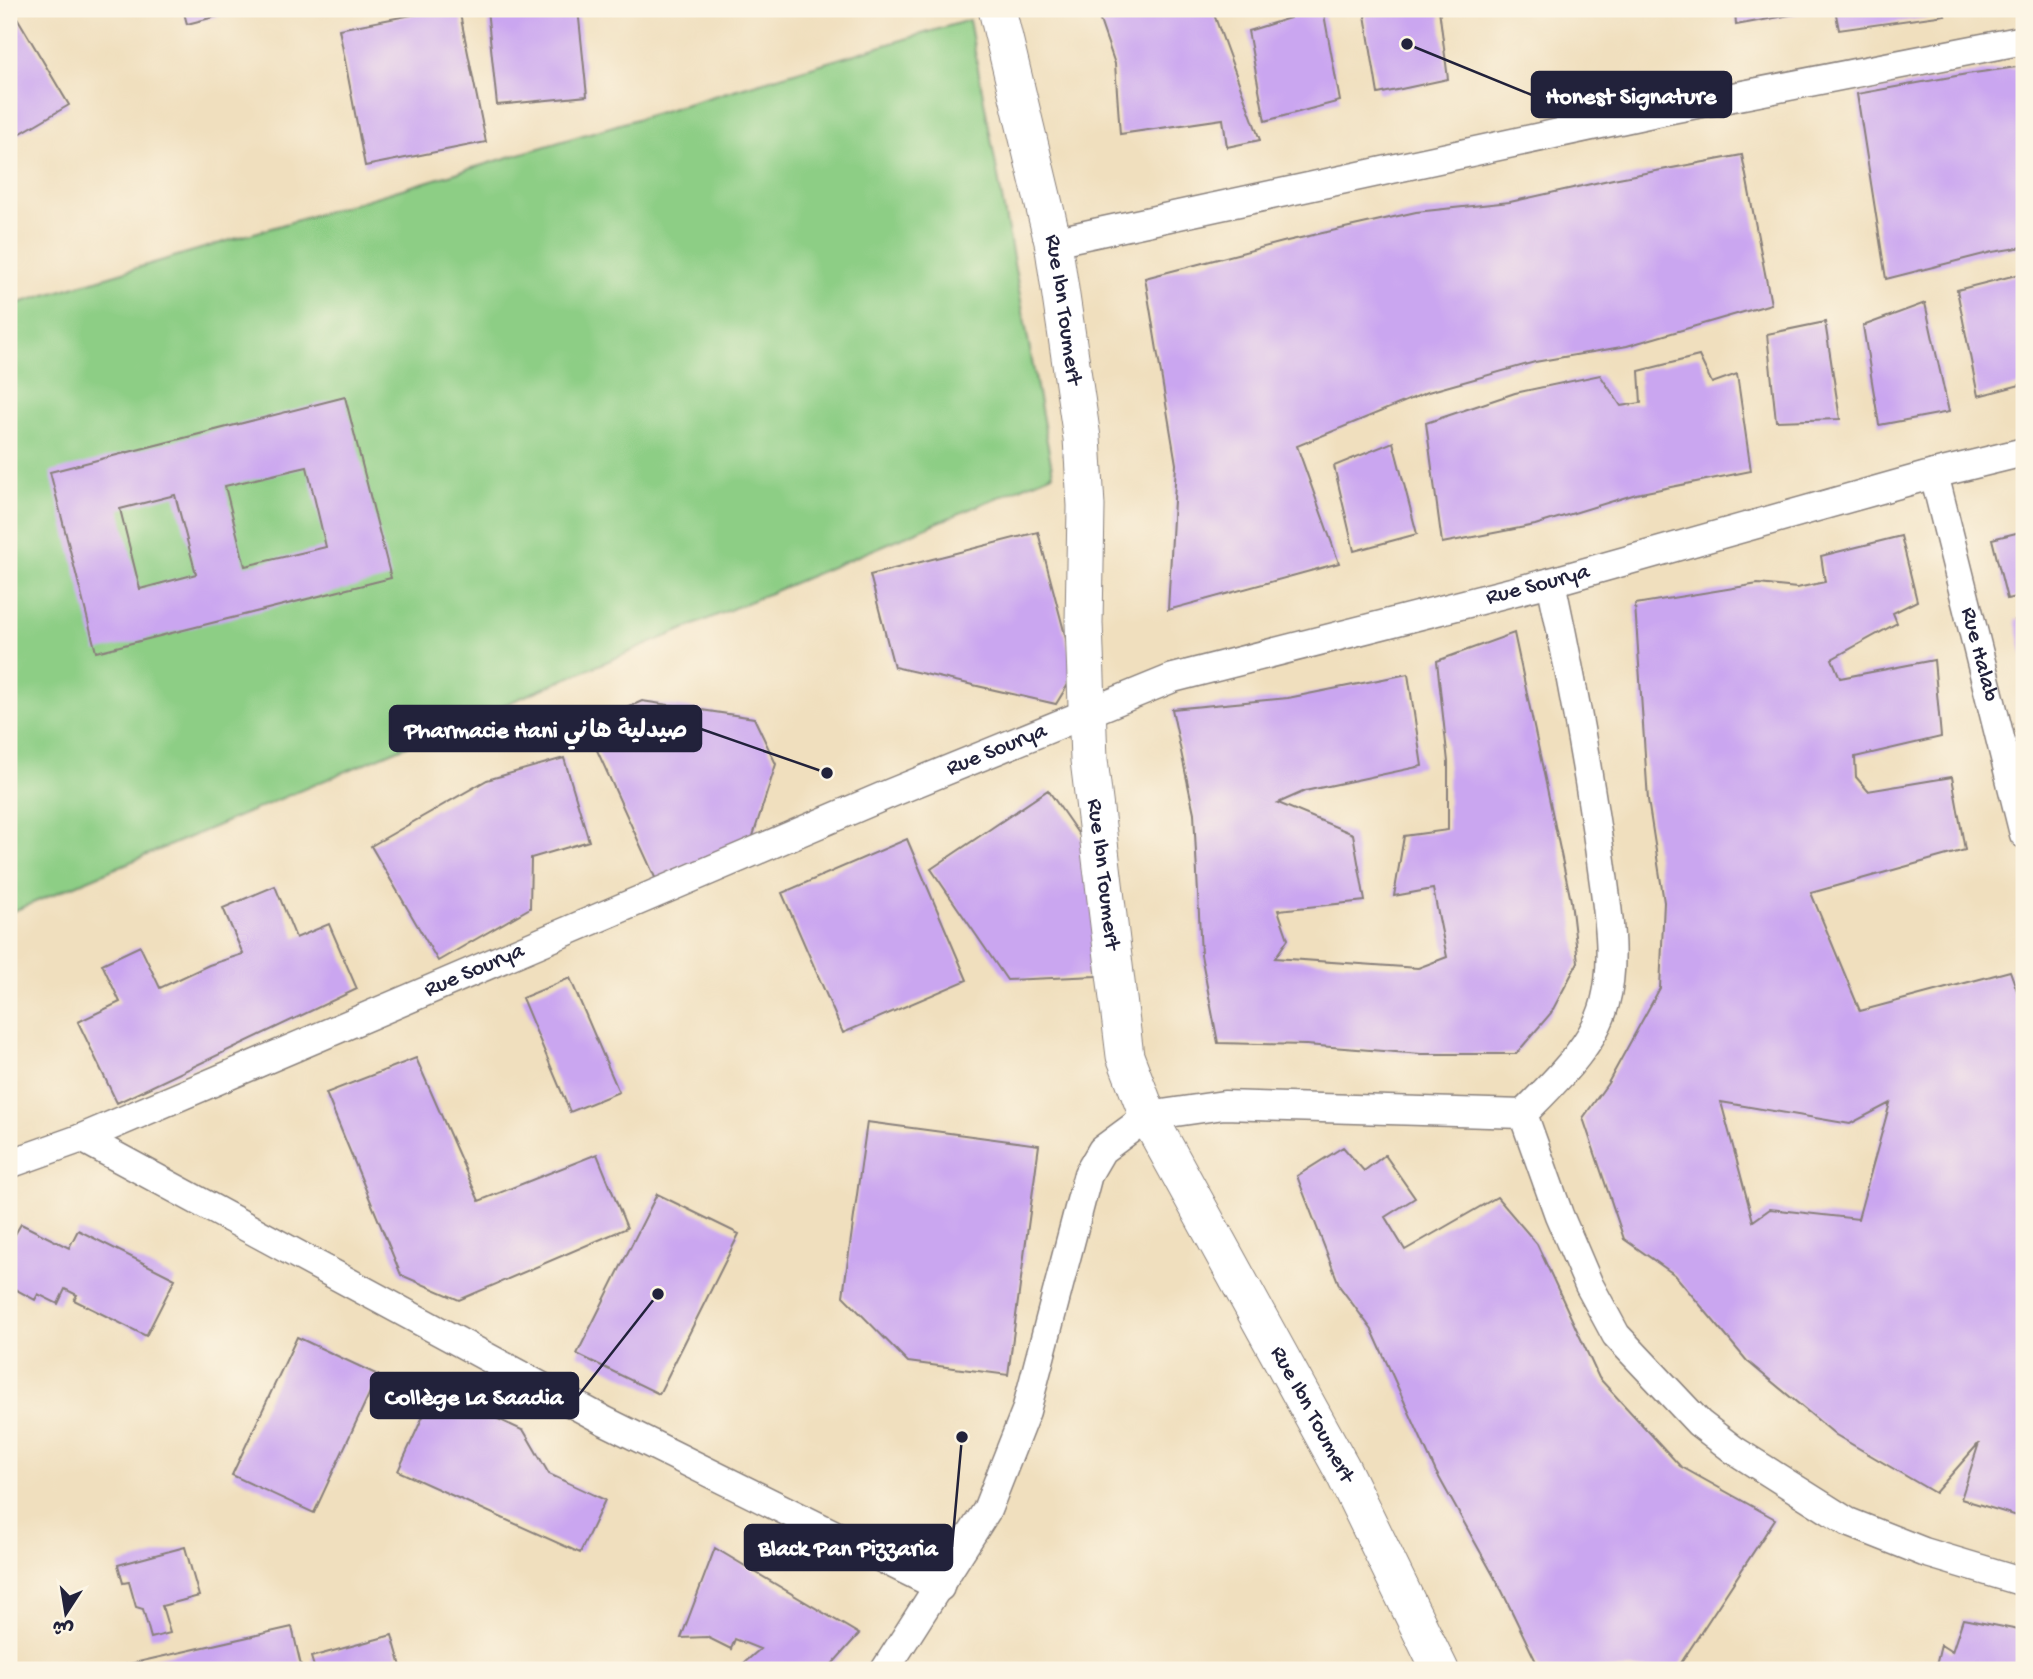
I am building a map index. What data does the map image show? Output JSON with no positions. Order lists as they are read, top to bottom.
{
  "streets": {
    "street": ["Rue Ibn Toumert", "Rue Sourya", "Rue Halab"]
  },
  "crossings": [
    ["Rue Ibn Toumert", "Rue Sourya"],
    ["Rue Sourya", "Rue Halab"]
  ],
  "places": [
    "Honest Signature",
    "Pharmacie Hani صيدلية هاني",
    "Collège La Saadia",
    "Black Pan Pizzaria"
  ],
  "north": "bottom"
}
